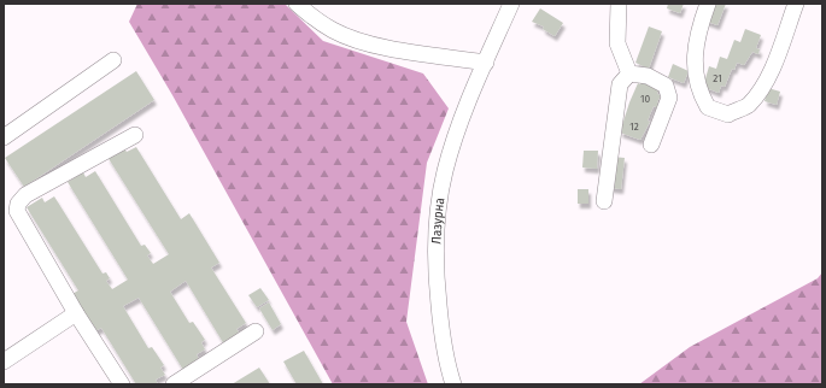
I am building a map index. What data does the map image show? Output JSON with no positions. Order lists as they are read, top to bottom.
{
  "streets": {
    "street": ["Лазурна"]
  },
  "house_numbers": ["21", "10", "12"]
}
